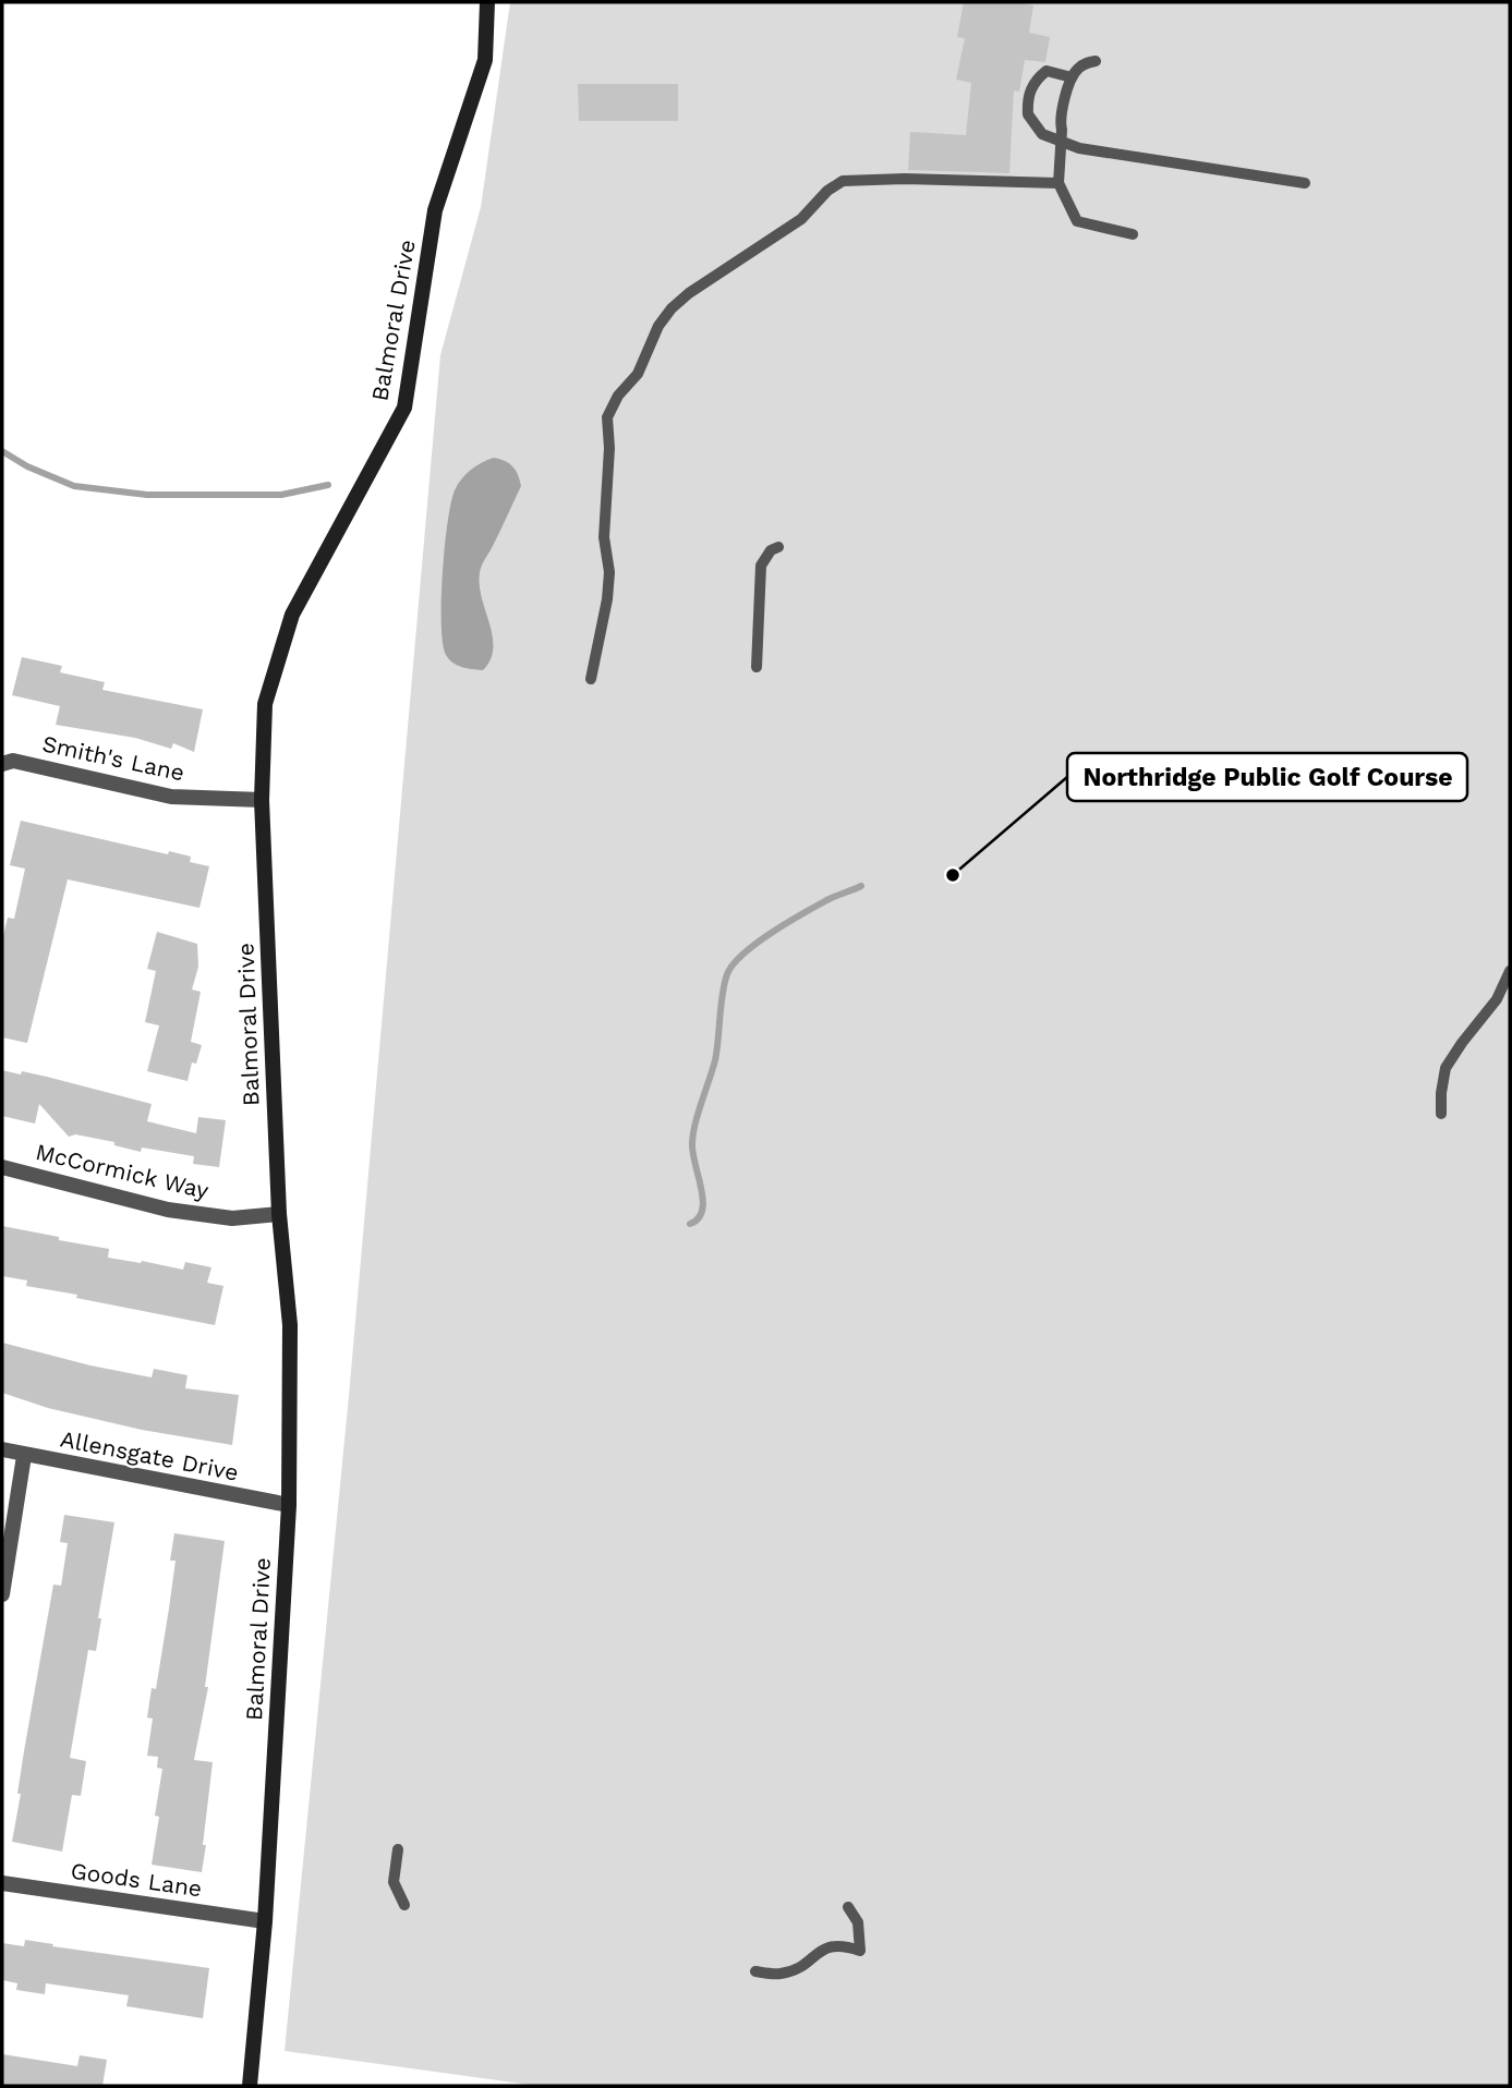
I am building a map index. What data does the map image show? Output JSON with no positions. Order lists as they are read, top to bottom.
{
  "streets": {
    "street": [
      "Balmoral Drive",
      "Smith's Lane",
      "McCormick Way",
      "Allensgate Drive",
      "Goods Lane"
    ]
  },
  "crossings": [
    ["Balmoral Drive", "Smith's Lane"],
    ["Balmoral Drive", "McCormick Way"],
    ["Balmoral Drive", "Allensgate Drive"],
    ["Balmoral Drive", "Goods Lane"]
  ],
  "places": ["Northridge Public Golf Course"]
}
